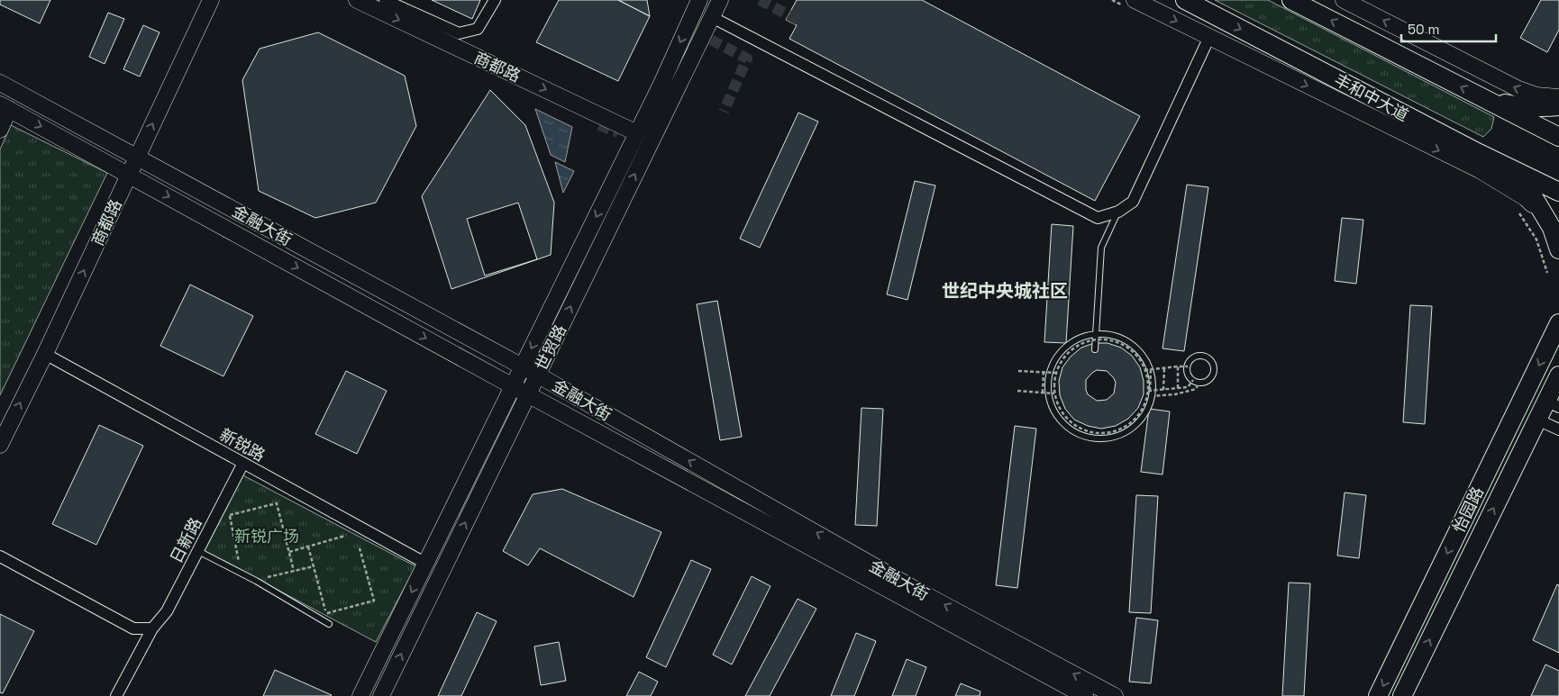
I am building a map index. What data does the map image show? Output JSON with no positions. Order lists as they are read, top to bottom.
{
  "streets": {
    "main road": ["丰和中大道", "怡园路"],
    "street": [
      "商都路",
      "金融大街",
      "世贸路",
      "新锐路",
      "日新路"
    ]
  },
  "crossings": [
    ["商都路", "金融大街"],
    ["商都路", "世贸路"],
    ["商都路", "新锐路"],
    ["金融大街", "世贸路"],
    ["世贸路", "新锐路"],
    ["新锐路", "日新路"]
  ],
  "districts": ["世纪中央城社区"],
  "parks": ["新锐广场"],
  "scale_bar": "50 m"
}
